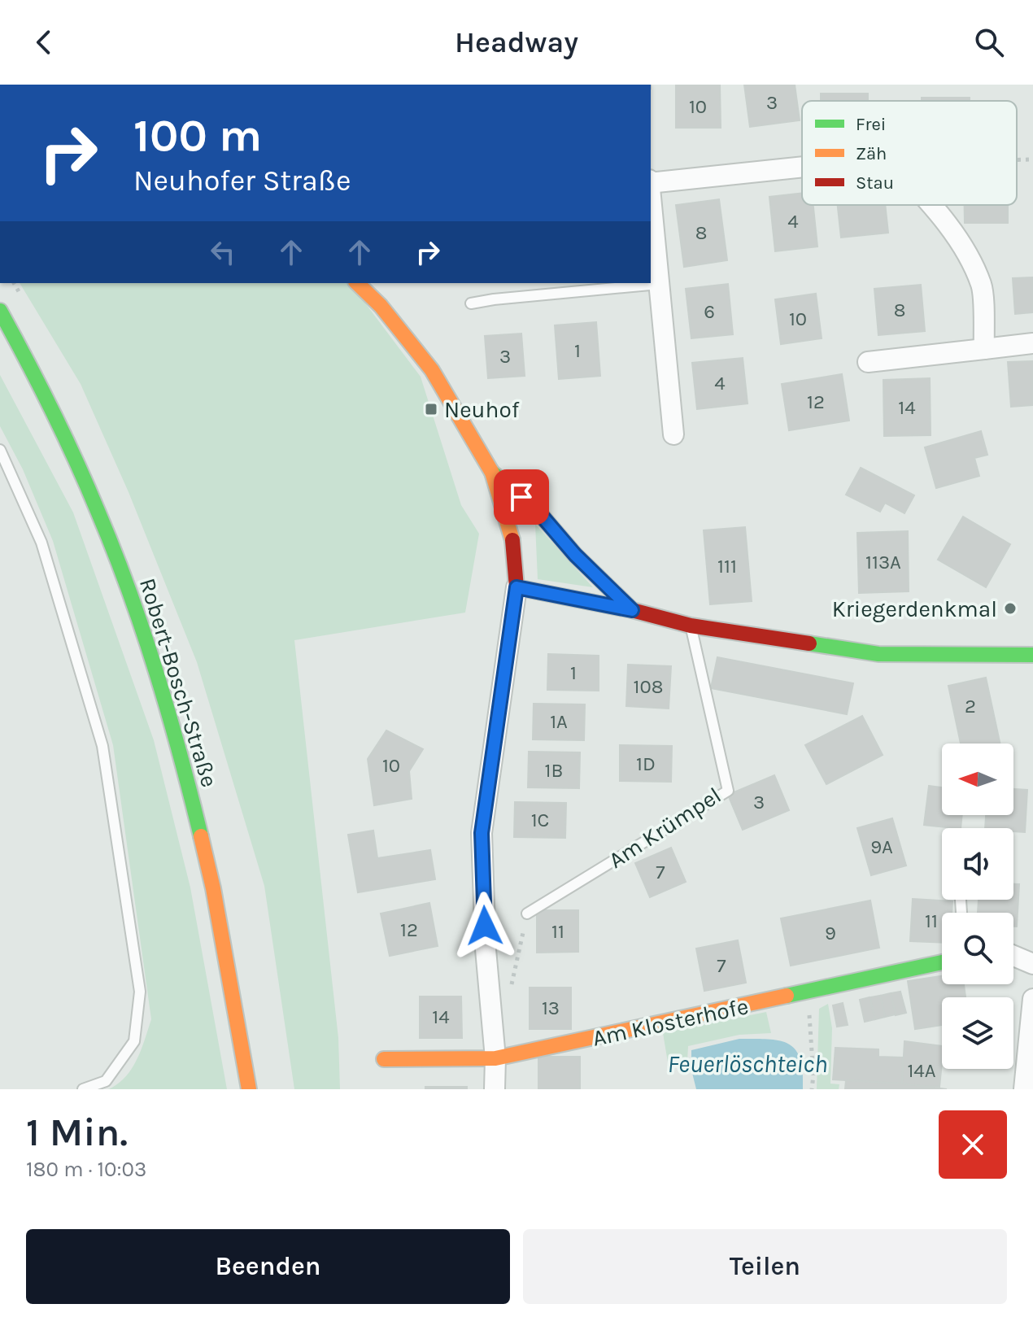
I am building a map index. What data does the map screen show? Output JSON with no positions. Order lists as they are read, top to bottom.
{
  "streets": {
    "street": ["Robert-Bosch-Straße", "Am Klosterhofe"],
    "lane": ["Am Krümpel"]
  },
  "water": ["Feuerlöschteich"],
  "places": {
    "transit": ["Neuhof"],
    "other": ["Kriegerdenkmal"]
  },
  "house_numbers": [
    "3",
    "10",
    "4",
    "8",
    "8",
    "6",
    "10",
    "1",
    "3",
    "4",
    "12",
    "14",
    "113A",
    "111",
    "1",
    "108",
    "2",
    "1A",
    "1D",
    "10",
    "1B",
    "3",
    "1C",
    "9A",
    "7",
    "11",
    "12",
    "11",
    "9",
    "7",
    "13",
    "14",
    "14A"
  ],
  "legend": ["Frei", "Zäh", "Stau"],
  "north": "left",
  "page": {
    "header": "Headway",
    "turn": ["100 m", "Neuhofer Straße"],
    "heading": ["1 Min.", "180 m · 10:03"],
    "buttons": ["Beenden", "Teilen"]
  }
}
